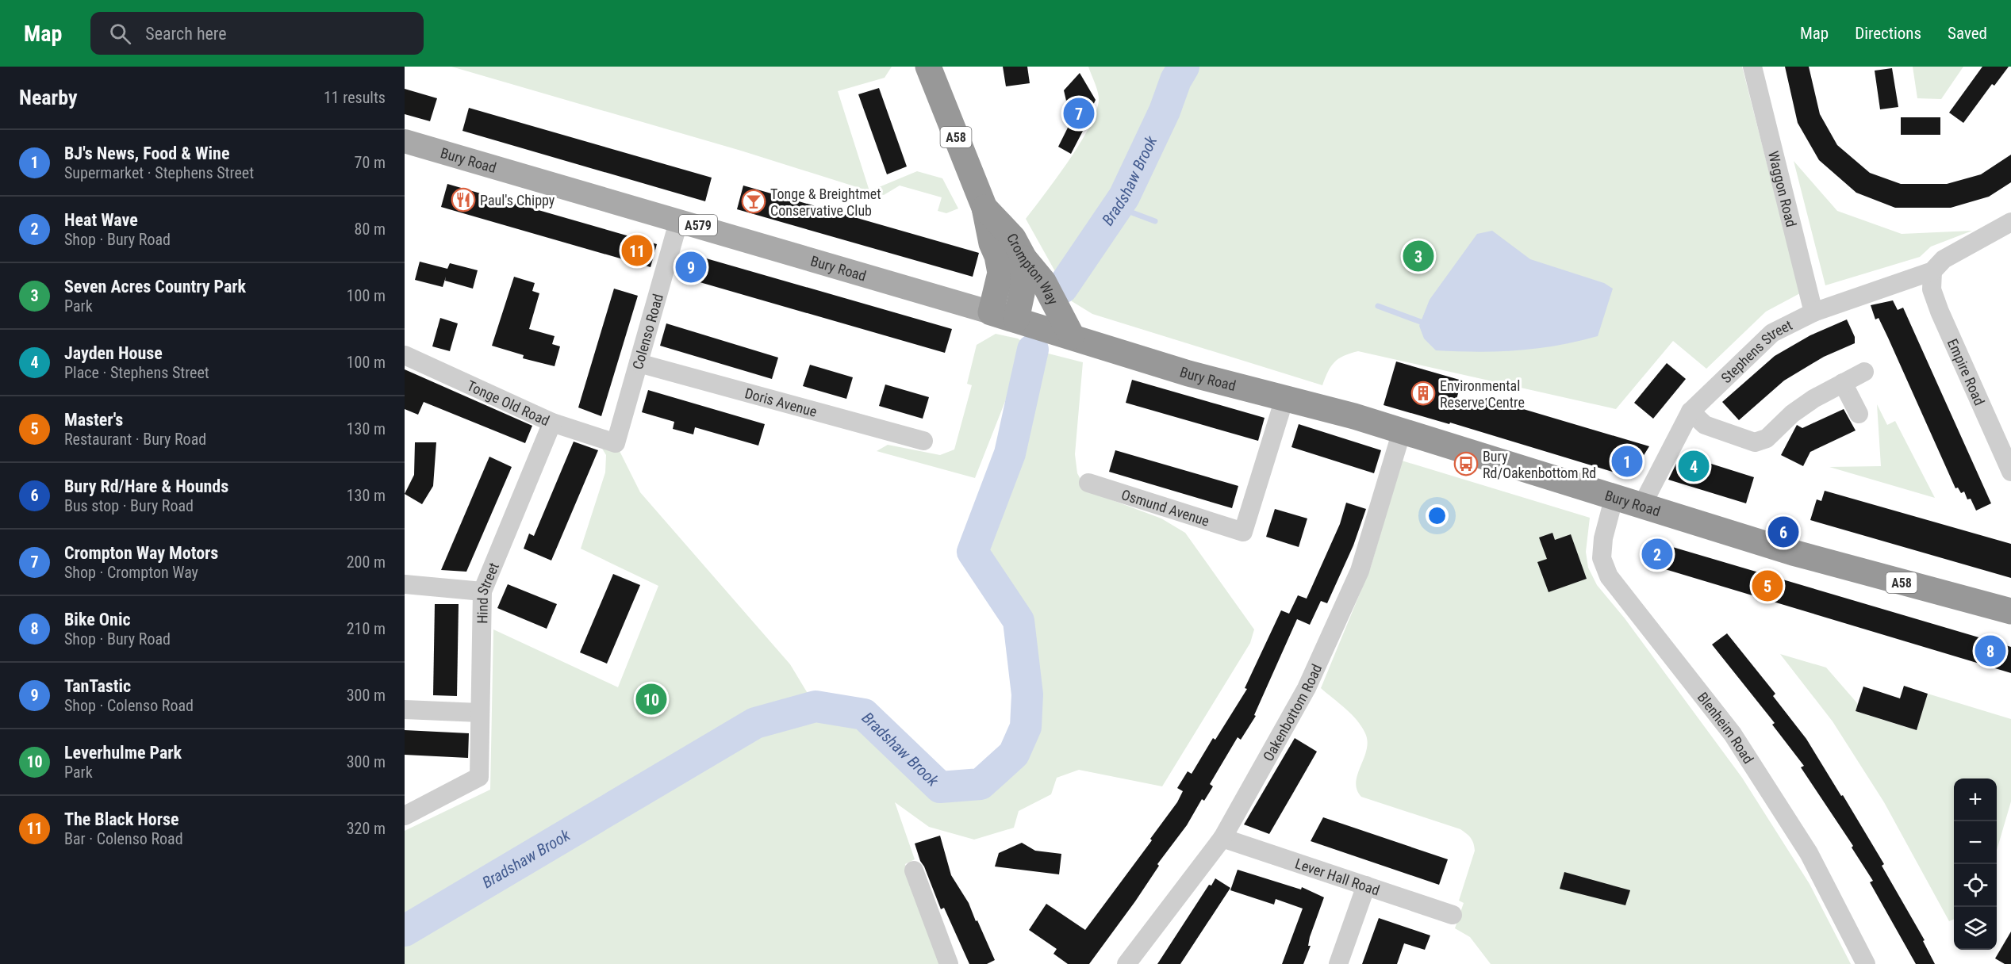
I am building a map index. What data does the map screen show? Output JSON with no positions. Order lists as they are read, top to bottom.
{
  "streets": {
    "highway": ["A58", "Bury Road", "Crompton Way"],
    "main road": ["A579"],
    "street": [
      "Waggon Road",
      "Colenso Road",
      "Stephens Street",
      "Empire Road",
      "Doris Avenue",
      "Tonge Old Road",
      "Osmund Avenue",
      "Hind Street",
      "Oakenbottom Road",
      "Blenheim Road",
      "Lever Hall Road"
    ]
  },
  "crossings": [
    ["Bury Road", "Crompton Way"],
    ["Bury Road", "Colenso Road"],
    ["Bury Road", "Stephens Street"],
    ["Bury Road", "Osmund Avenue"],
    ["Bury Road", "Oakenbottom Road"],
    ["Bury Road", "Blenheim Road"],
    ["Waggon Road", "Stephens Street"],
    ["Colenso Road", "Doris Avenue"],
    ["Colenso Road", "Tonge Old Road"],
    ["Stephens Street", "Empire Road"],
    ["Tonge Old Road", "Hind Street"],
    ["Oakenbottom Road", "Lever Hall Road"]
  ],
  "water": ["Bradshaw Brook"],
  "places": {
    "restaurant": ["Paul's Chippy"],
    "bar": ["Tonge & Breightmet Conservative Club"],
    "building": ["Environmental Reserve Centre"],
    "bus stop": ["Bury Rd/Oakenbottom Rd"]
  },
  "page": {
    "header": "Map",
    "search": "Search here",
    "nav": ["Map", "Directions", "Saved"],
    "heading": ["Nearby", "11 results"],
    "pins": [
      "7",
      "11",
      "3",
      "9",
      "1",
      "4",
      "6",
      "2",
      "5",
      "8",
      "10"
    ],
    "list": [
      {
        "mark": "1",
        "name": "BJ's News, Food & Wine",
        "note": "Supermarket · Stephens Street",
        "value": "70 m"
      },
      {
        "mark": "2",
        "name": "Heat Wave",
        "note": "Shop · Bury Road",
        "value": "80 m"
      },
      {
        "mark": "3",
        "name": "Seven Acres Country Park",
        "note": "Park",
        "value": "100 m"
      },
      {
        "mark": "4",
        "name": "Jayden House",
        "note": "Place · Stephens Street",
        "value": "100 m"
      },
      {
        "mark": "5",
        "name": "Master's",
        "note": "Restaurant · Bury Road",
        "value": "130 m"
      },
      {
        "mark": "6",
        "name": "Bury Rd/Hare & Hounds",
        "note": "Bus stop · Bury Road",
        "value": "130 m"
      },
      {
        "mark": "7",
        "name": "Crompton Way Motors",
        "note": "Shop · Crompton Way",
        "value": "200 m"
      },
      {
        "mark": "8",
        "name": "Bike Onic",
        "note": "Shop · Bury Road",
        "value": "210 m"
      },
      {
        "mark": "9",
        "name": "TanTastic",
        "note": "Shop · Colenso Road",
        "value": "300 m"
      },
      {
        "mark": "10",
        "name": "Leverhulme Park",
        "note": "Park",
        "value": "300 m"
      },
      {
        "mark": "11",
        "name": "The Black Horse",
        "note": "Bar · Colenso Road",
        "value": "320 m"
      }
    ],
    "map_buttons": ["+", "−"]
  }
}
